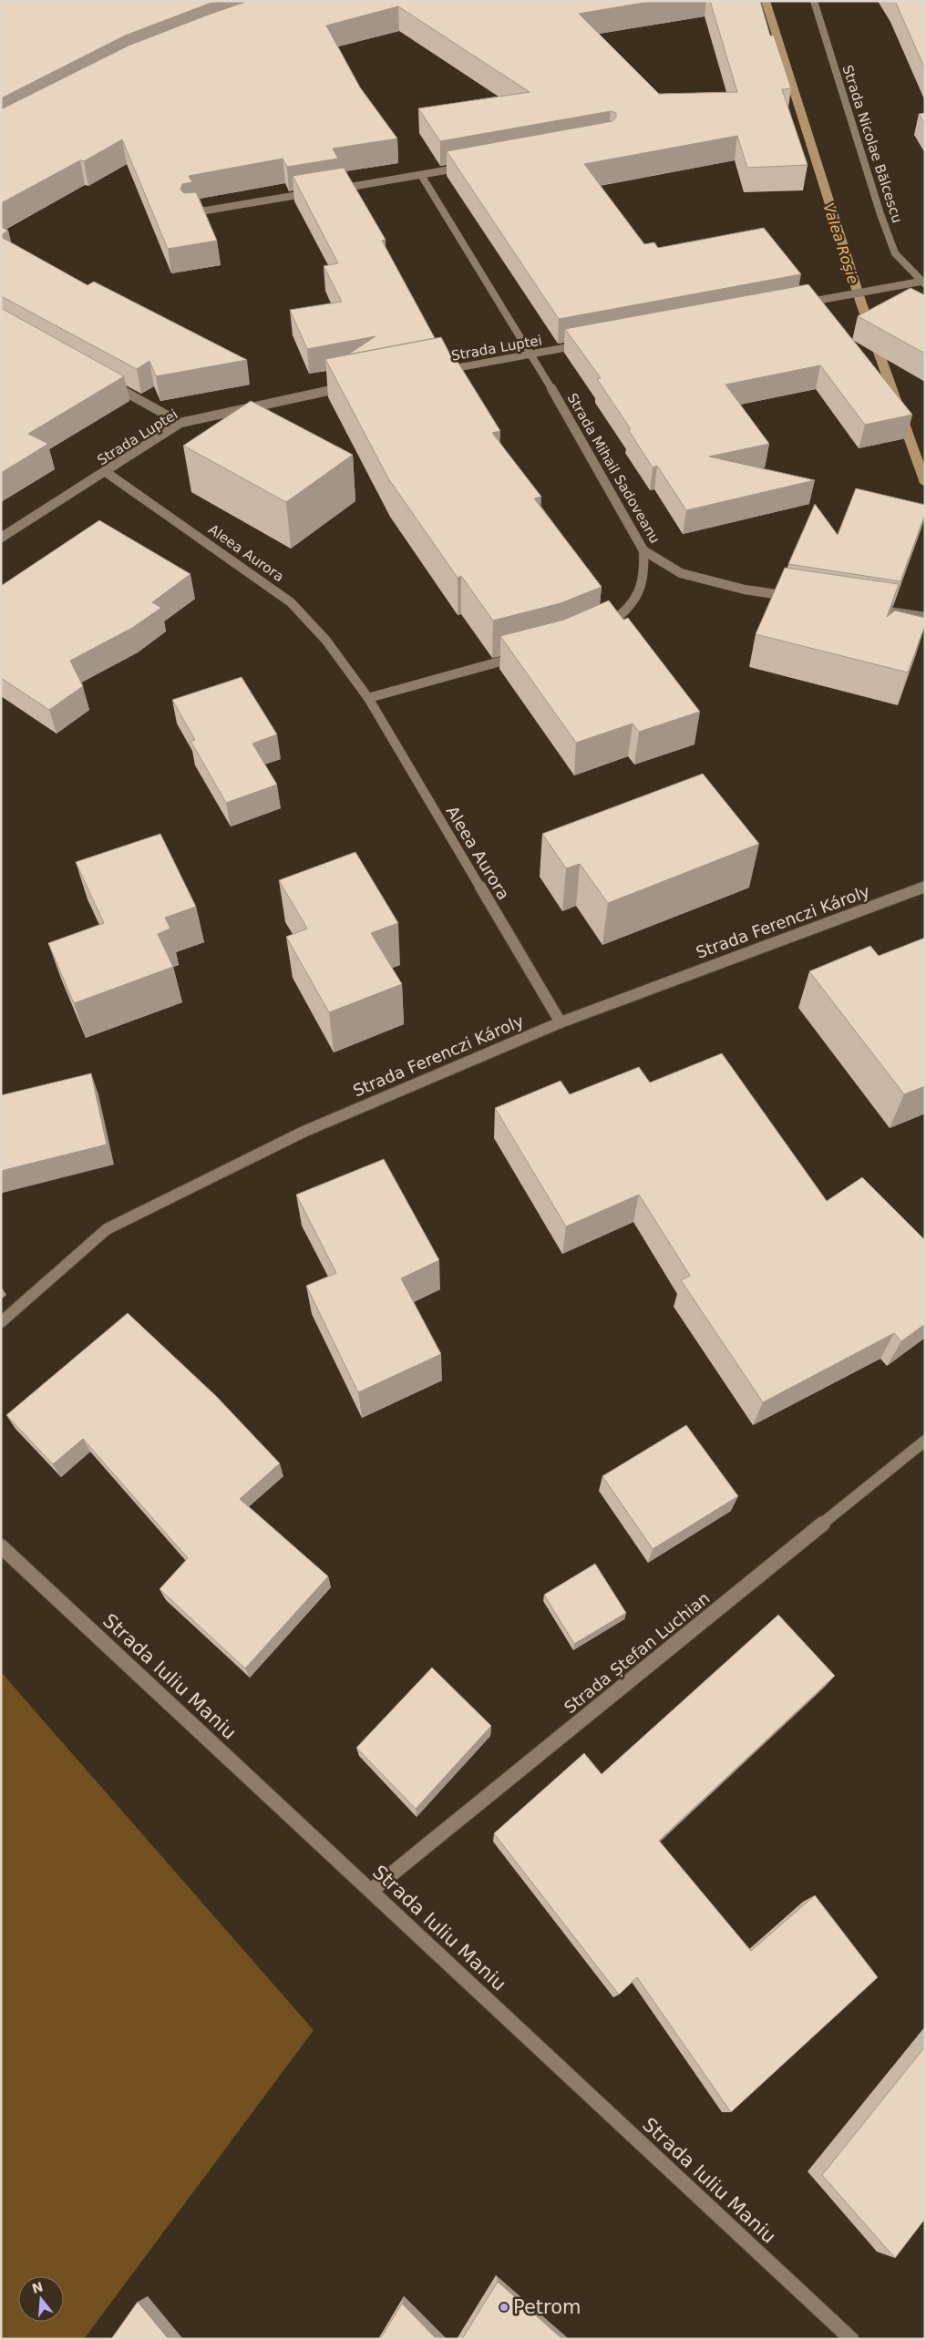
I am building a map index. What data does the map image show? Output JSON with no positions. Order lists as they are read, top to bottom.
{
  "streets": {
    "street": [
      "Strada Nicolae Bălcescu",
      "Strada Luptei",
      "Strada Mihail Sadoveanu",
      "Aleea Aurora",
      "Strada Ferenczi Károly",
      "Strada Ștefan Luchian",
      "Strada Iuliu Maniu"
    ]
  },
  "crossings": [
    ["Strada Luptei", "Strada Mihail Sadoveanu"],
    ["Strada Luptei", "Aleea Aurora"],
    ["Aleea Aurora", "Strada Ferenczi Károly"],
    ["Strada Ștefan Luchian", "Strada Iuliu Maniu"]
  ],
  "water": ["Valea Roșie"],
  "places": ["Petrom"],
  "north": "top"
}
